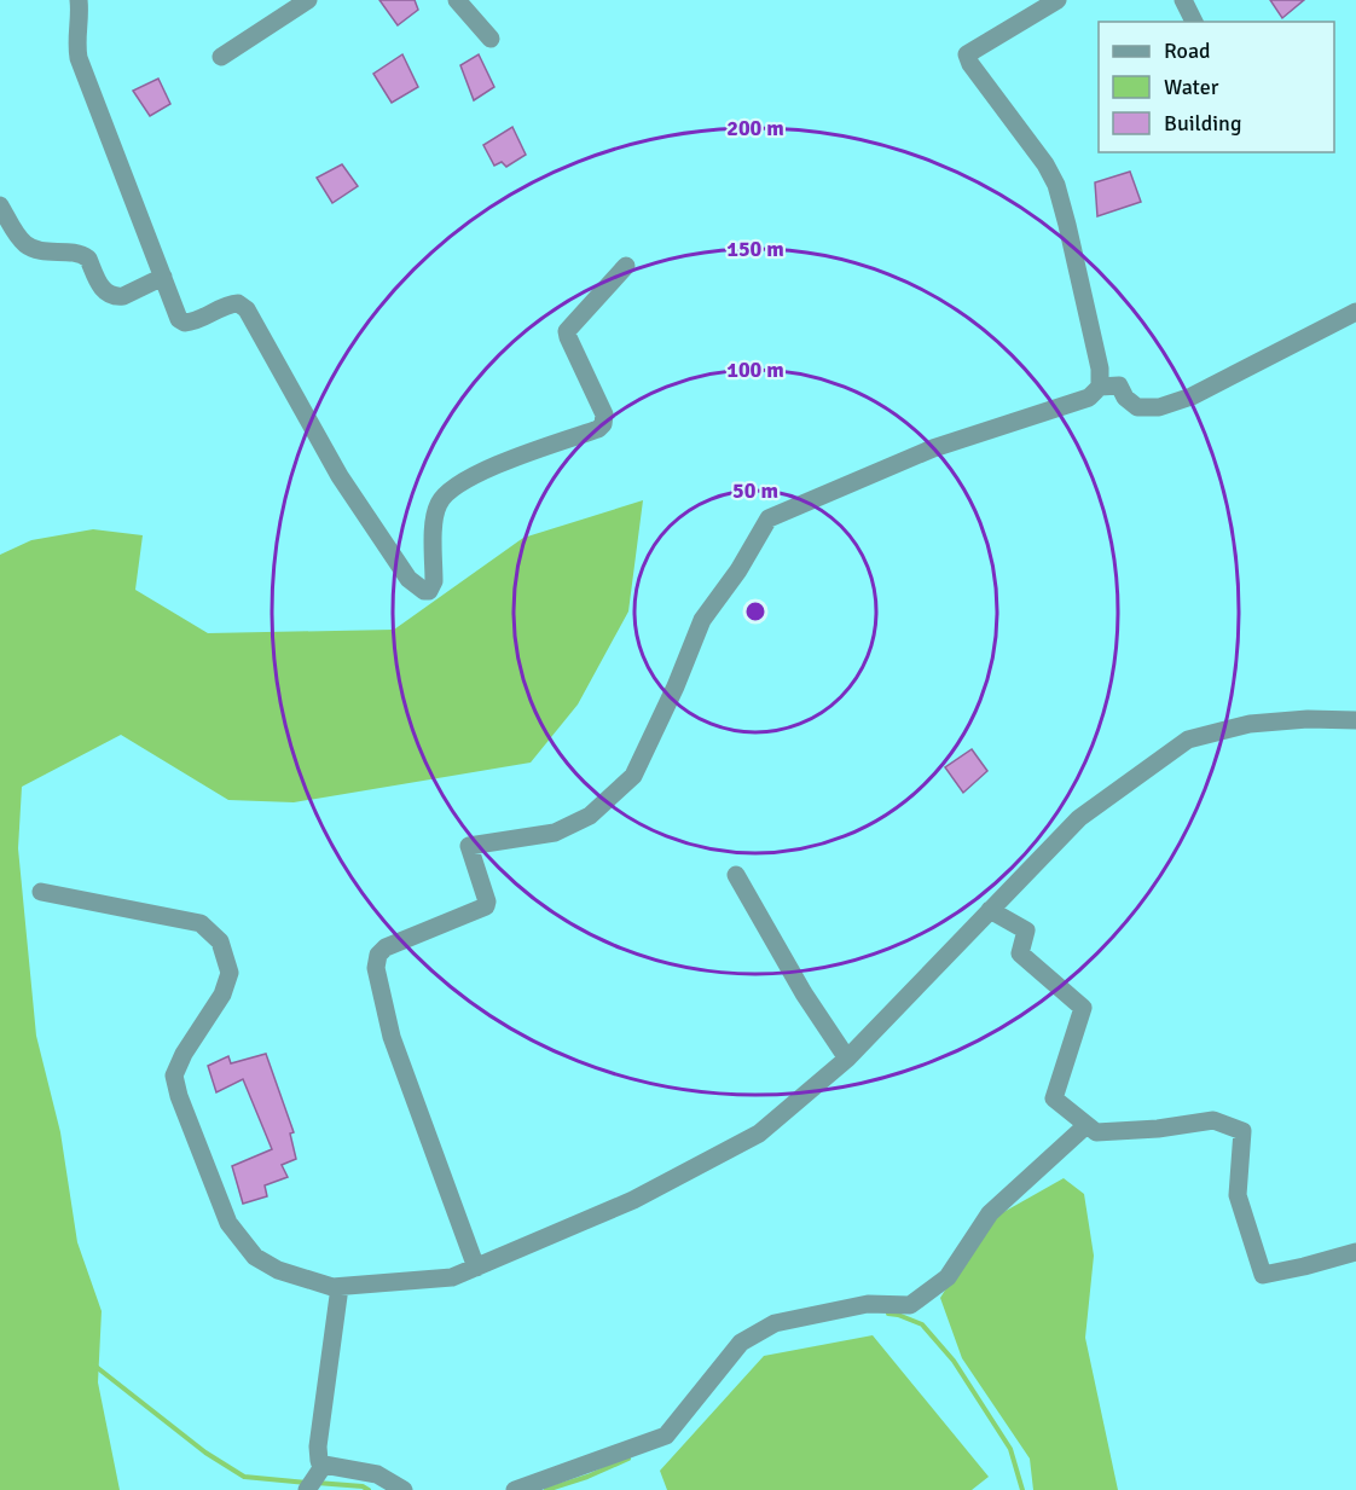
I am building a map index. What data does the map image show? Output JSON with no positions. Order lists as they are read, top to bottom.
{
  "legend": ["Road", "Water", "Building"],
  "rings": [
    "200 m",
    "150 m",
    "100 m",
    "50 m"
  ]
}
